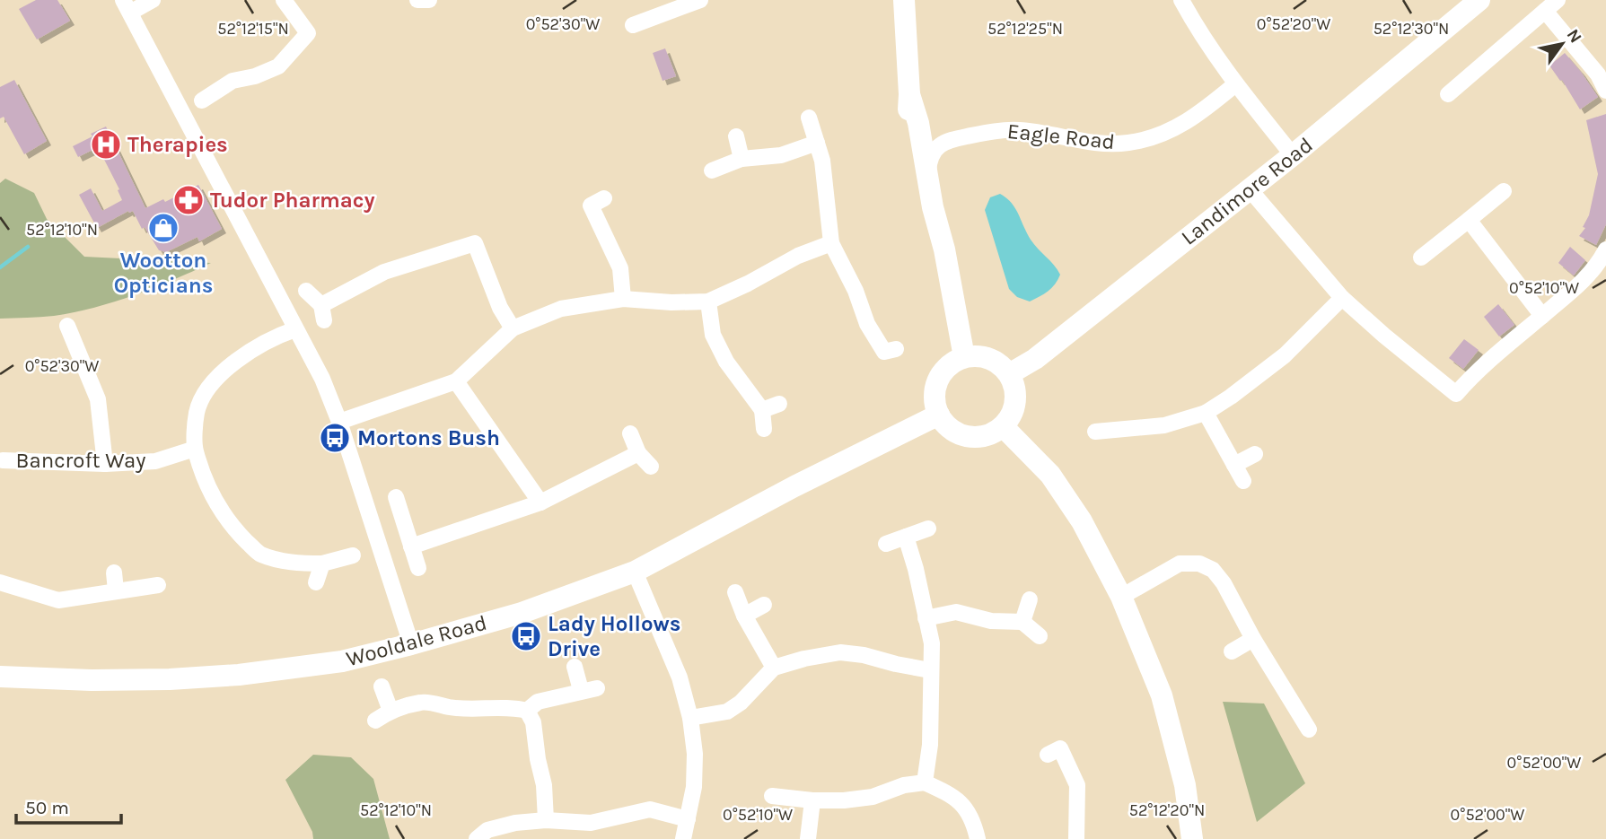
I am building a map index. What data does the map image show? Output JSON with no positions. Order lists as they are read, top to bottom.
{
  "streets": {
    "street": [
      "Eagle Road",
      "Landimore Road",
      "Bancroft Way",
      "Wooldale Road"
    ]
  },
  "crossings": [
    ["Landimore Road", "Wooldale Road"]
  ],
  "places": {
    "hospital": ["Therapies"],
    "pharmacy": ["Tudor Pharmacy"],
    "shop": ["Wootton Opticians"],
    "bus stop": ["Mortons Bush", "Lady Hollows Drive"]
  },
  "scale_bar": "50 m",
  "north": "top right",
  "coordinates": [
    "0°52'30\"W",
    "0°52'20\"W",
    "52°12'30\"N",
    "52°12'15\"N",
    "52°12'25\"N",
    "52°12'10\"N",
    "0°52'10\"W",
    "0°52'00\"W",
    "52°12'20\"N"
  ]
}
